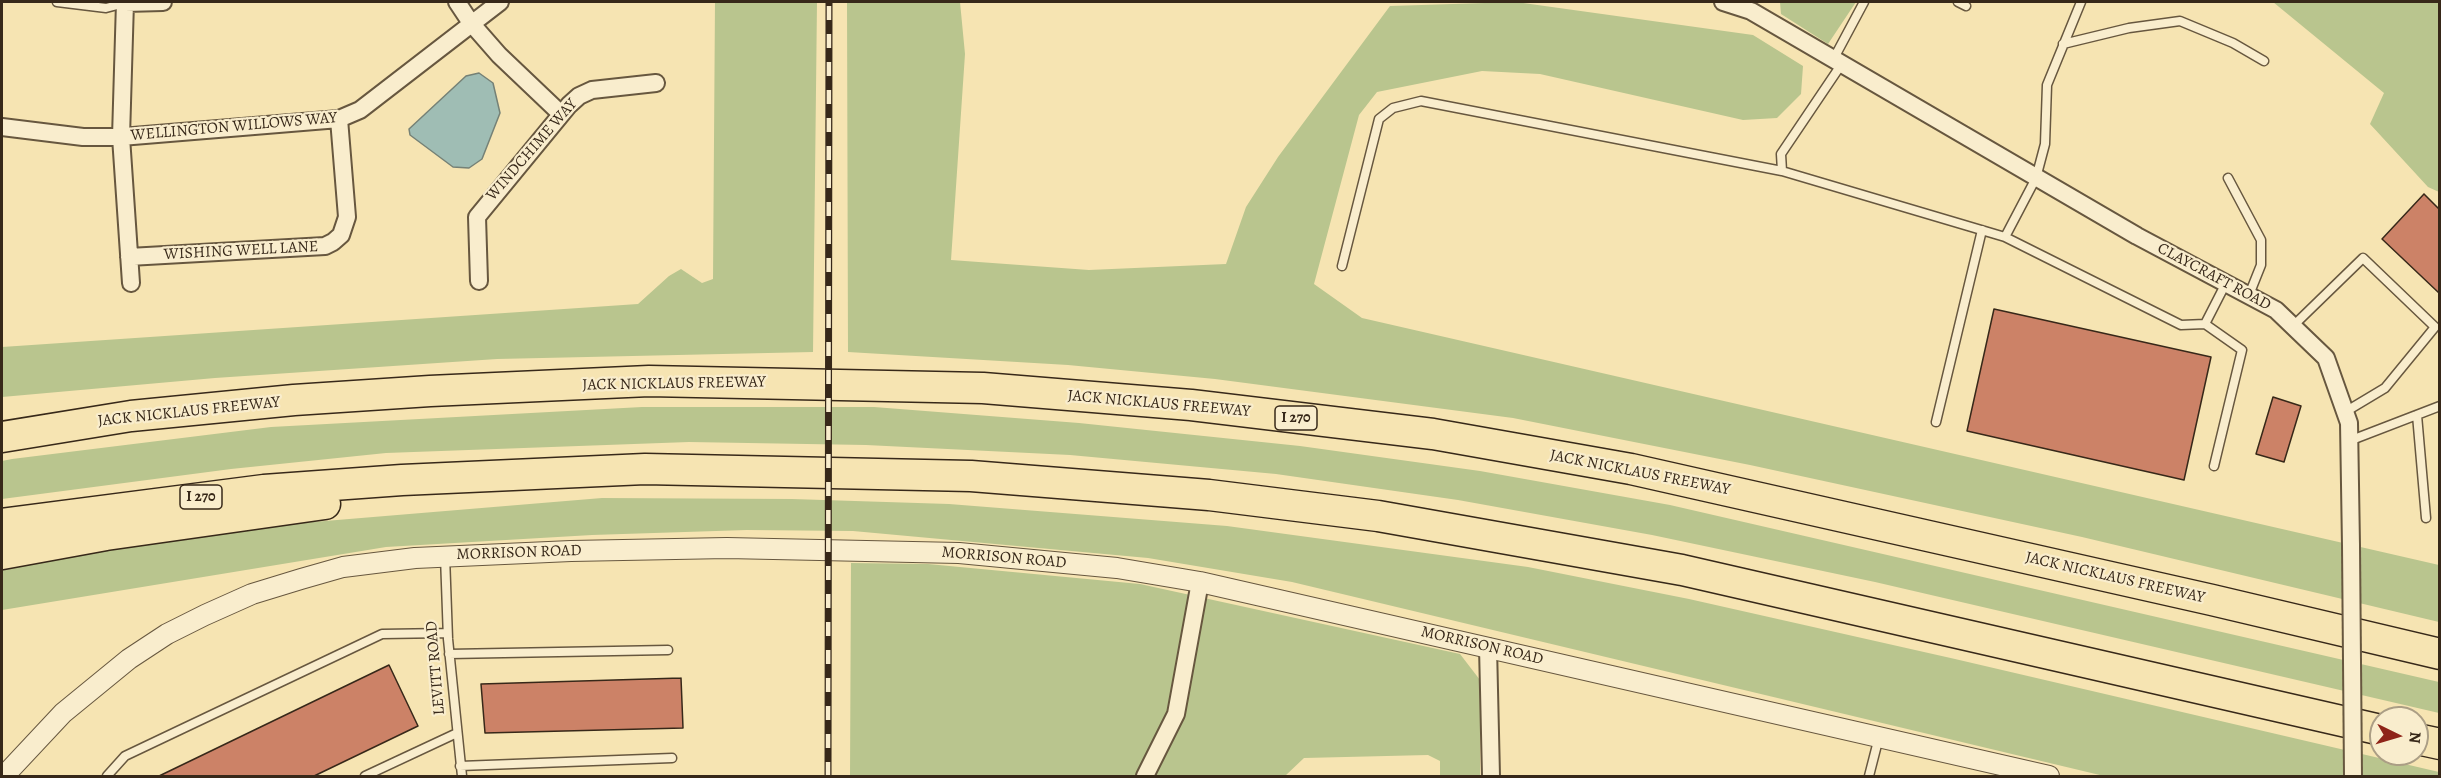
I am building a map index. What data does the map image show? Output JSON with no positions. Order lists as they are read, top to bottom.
{
  "streets": {
    "highway": ["JACK NICKLAUS FREEWAY", "I 270"],
    "street": [
      "WELLINGTON WILLOWS WAY",
      "WINDCHIME WAY",
      "WISHING WELL LANE",
      "CLAYCRAFT ROAD",
      "MORRISON ROAD"
    ],
    "lane": ["LEVITT ROAD"]
  },
  "crossings": [
    ["WELLINGTON WILLOWS WAY", "WISHING WELL LANE"],
    ["MORRISON ROAD", "LEVITT ROAD"]
  ],
  "north": "right"
}
